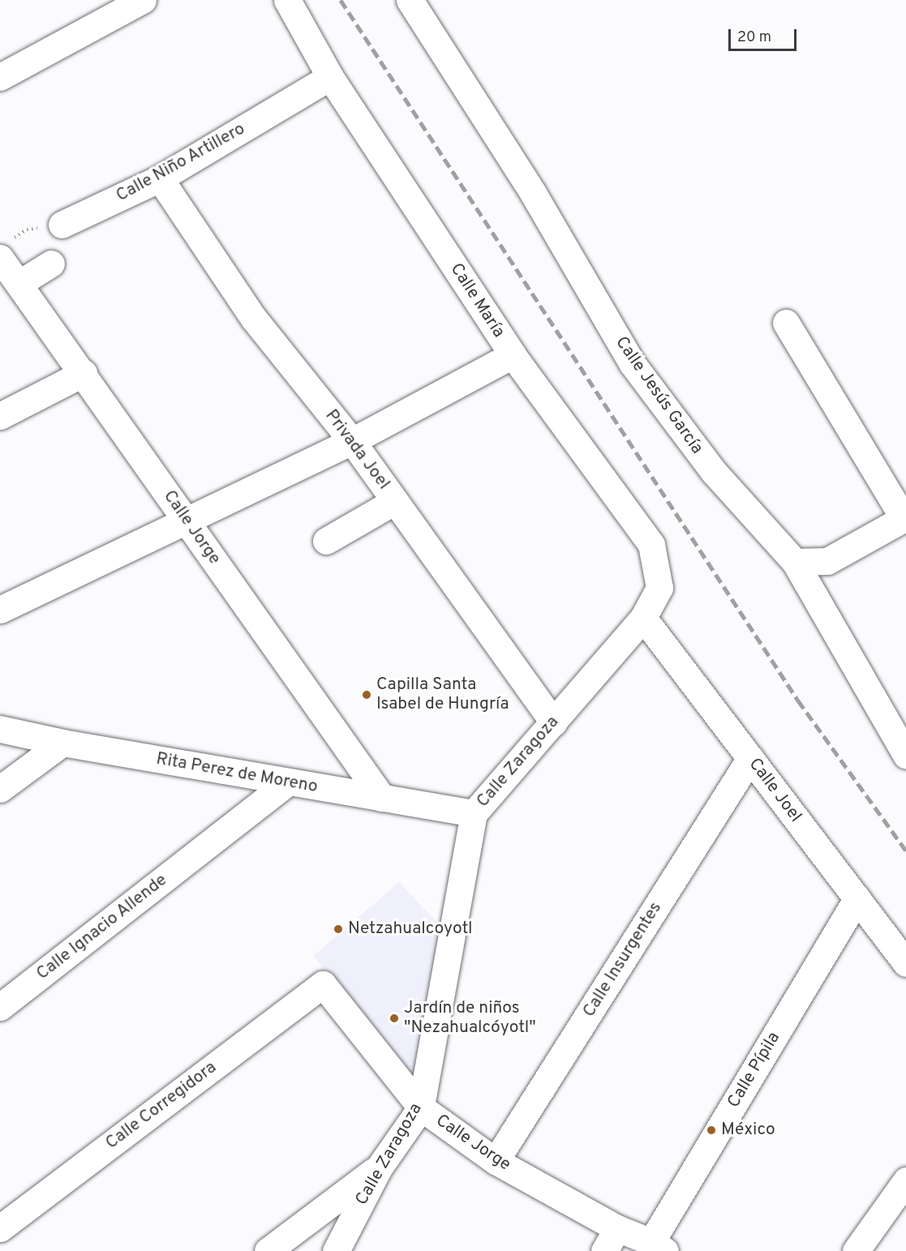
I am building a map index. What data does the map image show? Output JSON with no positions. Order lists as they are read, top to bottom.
{
  "streets": {
    "street": [
      "Calle Niño Artillero",
      "Calle María",
      "Calle Jesús García",
      "Privada Joel",
      "Calle Jorge",
      "Calle Zaragoza",
      "Rita Perez de Moreno",
      "Calle Joel",
      "Calle Ignacio Allende",
      "Calle Insurgentes",
      "Calle Pípila",
      "Calle Corregidora"
    ]
  },
  "crossings": [
    ["Calle Niño Artillero", "Calle María"],
    ["Calle Niño Artillero", "Privada Joel"],
    ["Calle María", "Calle Zaragoza"],
    ["Calle María", "Calle Joel"],
    ["Privada Joel", "Calle Zaragoza"],
    ["Calle Jorge", "Calle Zaragoza"],
    ["Calle Jorge", "Rita Perez de Moreno"],
    ["Calle Jorge", "Calle Insurgentes"],
    ["Calle Jorge", "Calle Pípila"],
    ["Calle Jorge", "Calle Corregidora"],
    ["Calle Zaragoza", "Rita Perez de Moreno"],
    ["Calle Zaragoza", "Calle Joel"],
    ["Rita Perez de Moreno", "Calle Ignacio Allende"],
    ["Calle Joel", "Calle Insurgentes"],
    ["Calle Joel", "Calle Pípila"]
  ],
  "places": [
    "Capilla Santa Isabel de Hungría",
    "Netzahualcoyotl",
    "Jardín de niños \"Nezahualcóyotl\"",
    "México"
  ],
  "scale_bar": "20 m"
}
